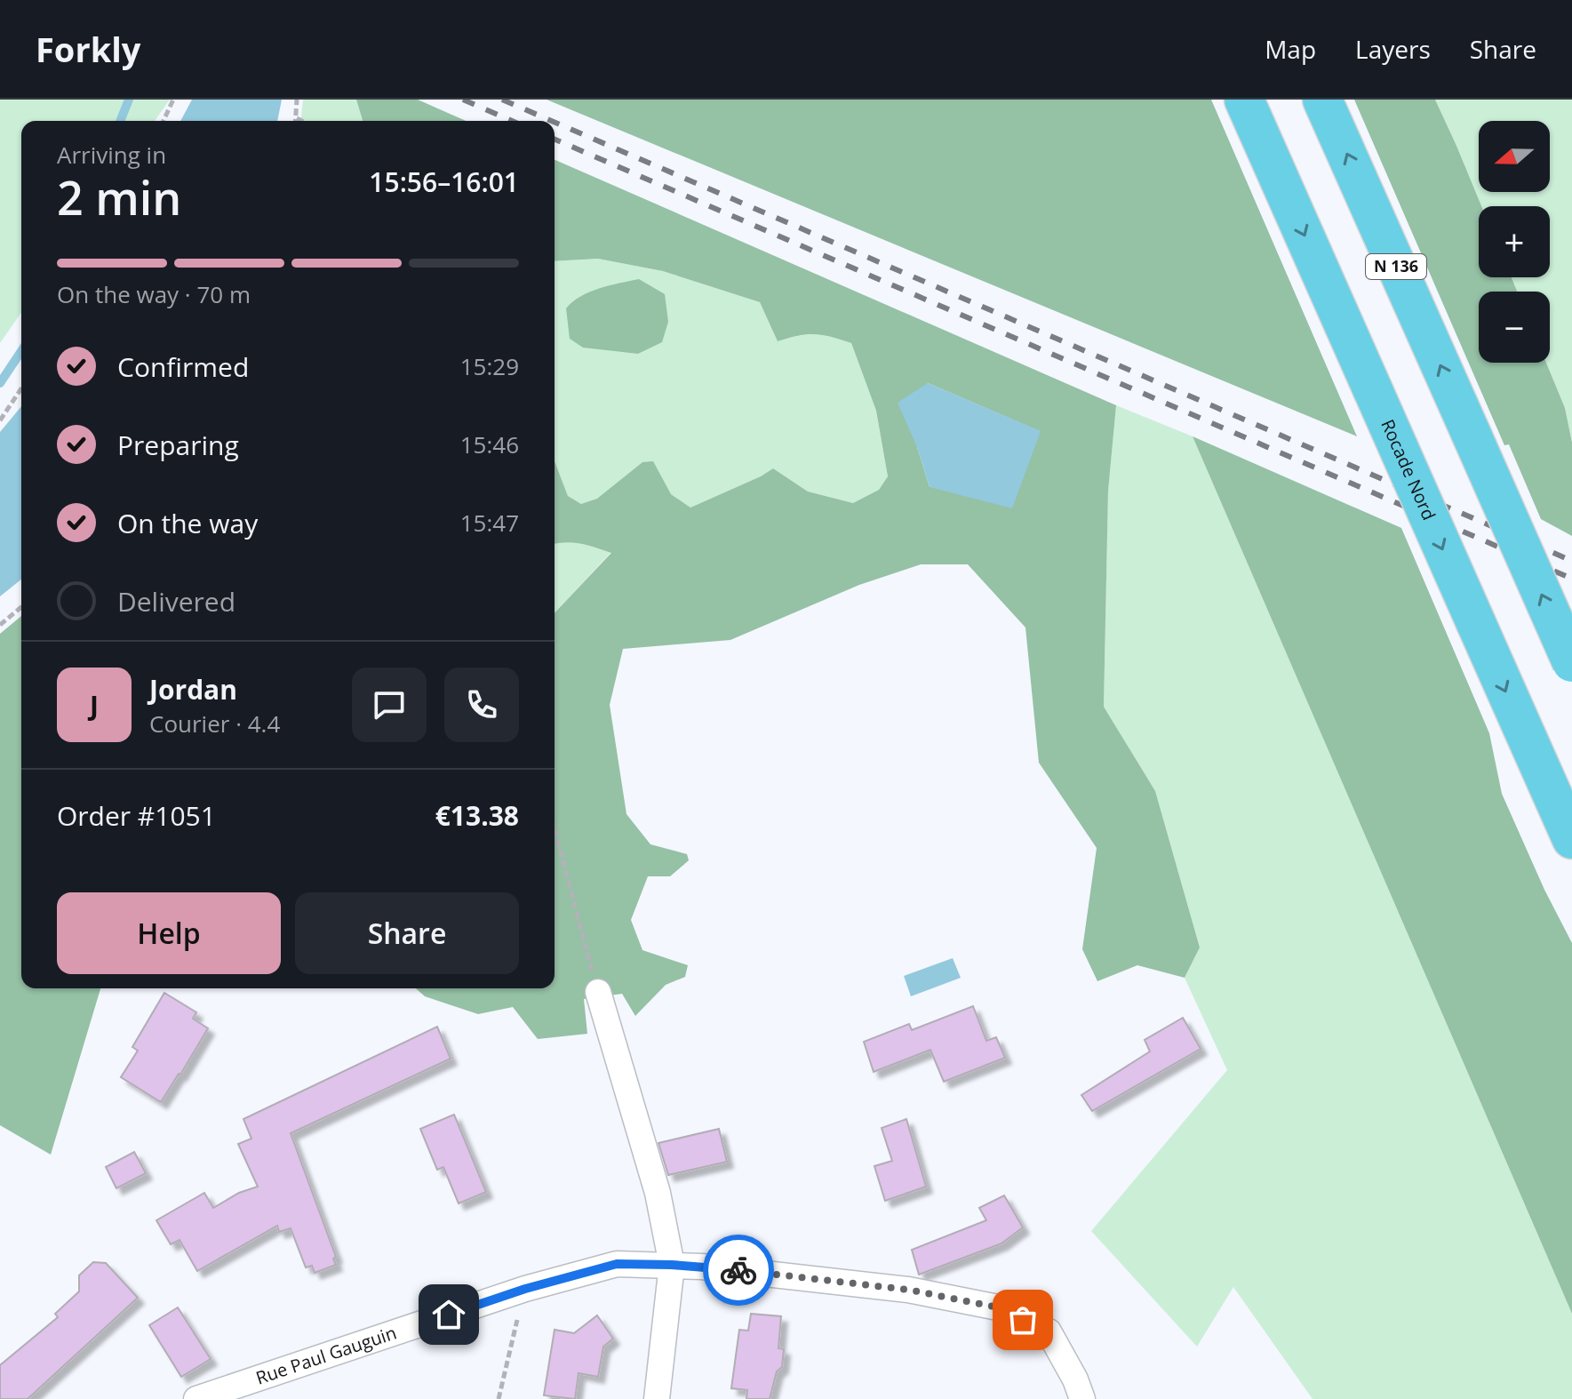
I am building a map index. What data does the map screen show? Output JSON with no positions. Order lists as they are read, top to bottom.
{
  "streets": {
    "highway": ["N 136", "Rocade Nord"],
    "street": ["Rue Paul Gauguin"]
  },
  "north": "left",
  "page": {
    "header": "Forkly",
    "nav": ["Map", "Layers", "Share"],
    "map_buttons": ["+", "−"],
    "heading": ["2 min", "Arriving in", "15:56–16:01"],
    "panel": [
      "Jordan",
      "Courier · 4.4",
      "Order #1051",
      "€13.38"
    ],
    "bar": "On the way · 70 m",
    "list": [
      ["Confirmed", "15:29"],
      ["Preparing", "15:46"],
      ["On the way", "15:47"],
      "Delivered"
    ],
    "round": "J",
    "buttons": ["Help", "Share"]
  }
}
